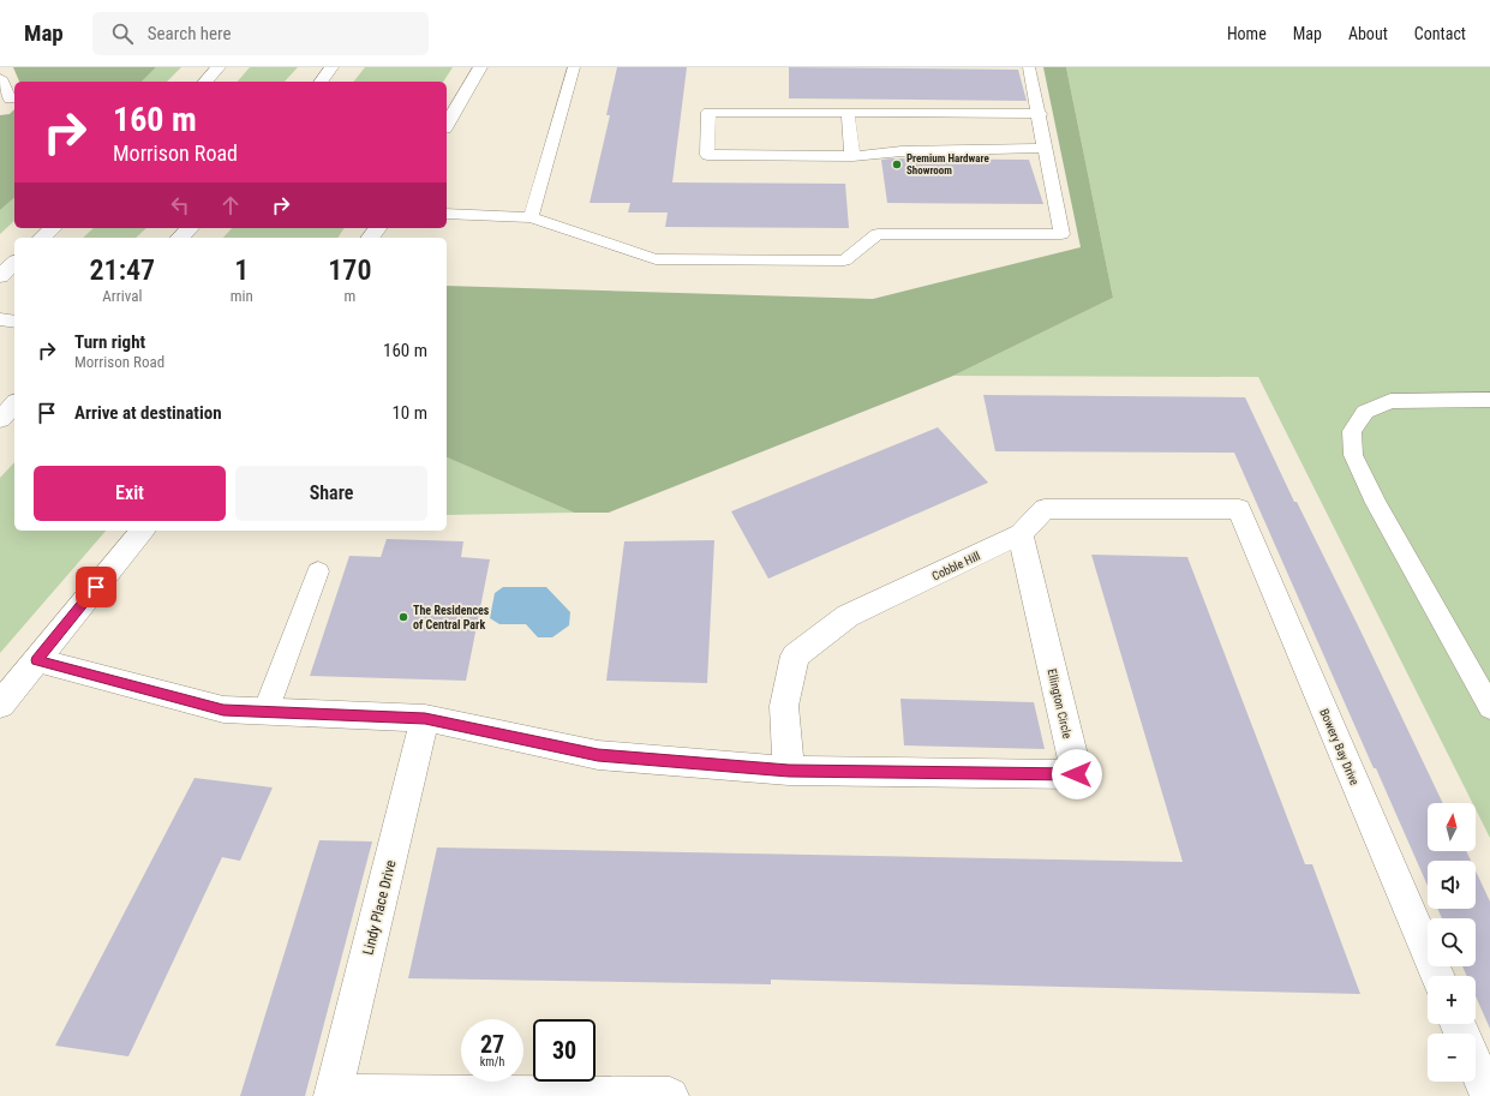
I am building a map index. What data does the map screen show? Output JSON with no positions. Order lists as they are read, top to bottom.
{
  "streets": {
    "main road": [
      "Cobble Hill",
      "Ellington Circle",
      "Bowery Bay Drive",
      "Lindy Place Drive"
    ]
  },
  "crossings": [
    ["Cobble Hill", "Ellington Circle"],
    ["Cobble Hill", "Bowery Bay Drive"],
    ["Ellington Circle", "Lindy Place Drive"]
  ],
  "places": ["Premium Hardware Showroom", "The Residences of Central Park"],
  "north": "top",
  "page": {
    "header": "Map",
    "search": "Search here",
    "nav": [
      "Home",
      "Map",
      "About",
      "Contact"
    ],
    "turn": ["160 m", "Morrison Road"],
    "eta": [
      "21:47",
      "Arrival",
      "1",
      "min",
      "170",
      "m"
    ],
    "list": [
      {
        "name": "Turn right",
        "note": "Morrison Road",
        "value": "160 m"
      },
      {
        "name": "Arrive at destination",
        "value": "10 m"
      }
    ],
    "buttons": ["Exit", "Share"],
    "map_buttons": ["+", "−"],
    "speed": "27 km/h",
    "limit": "30"
  }
}
